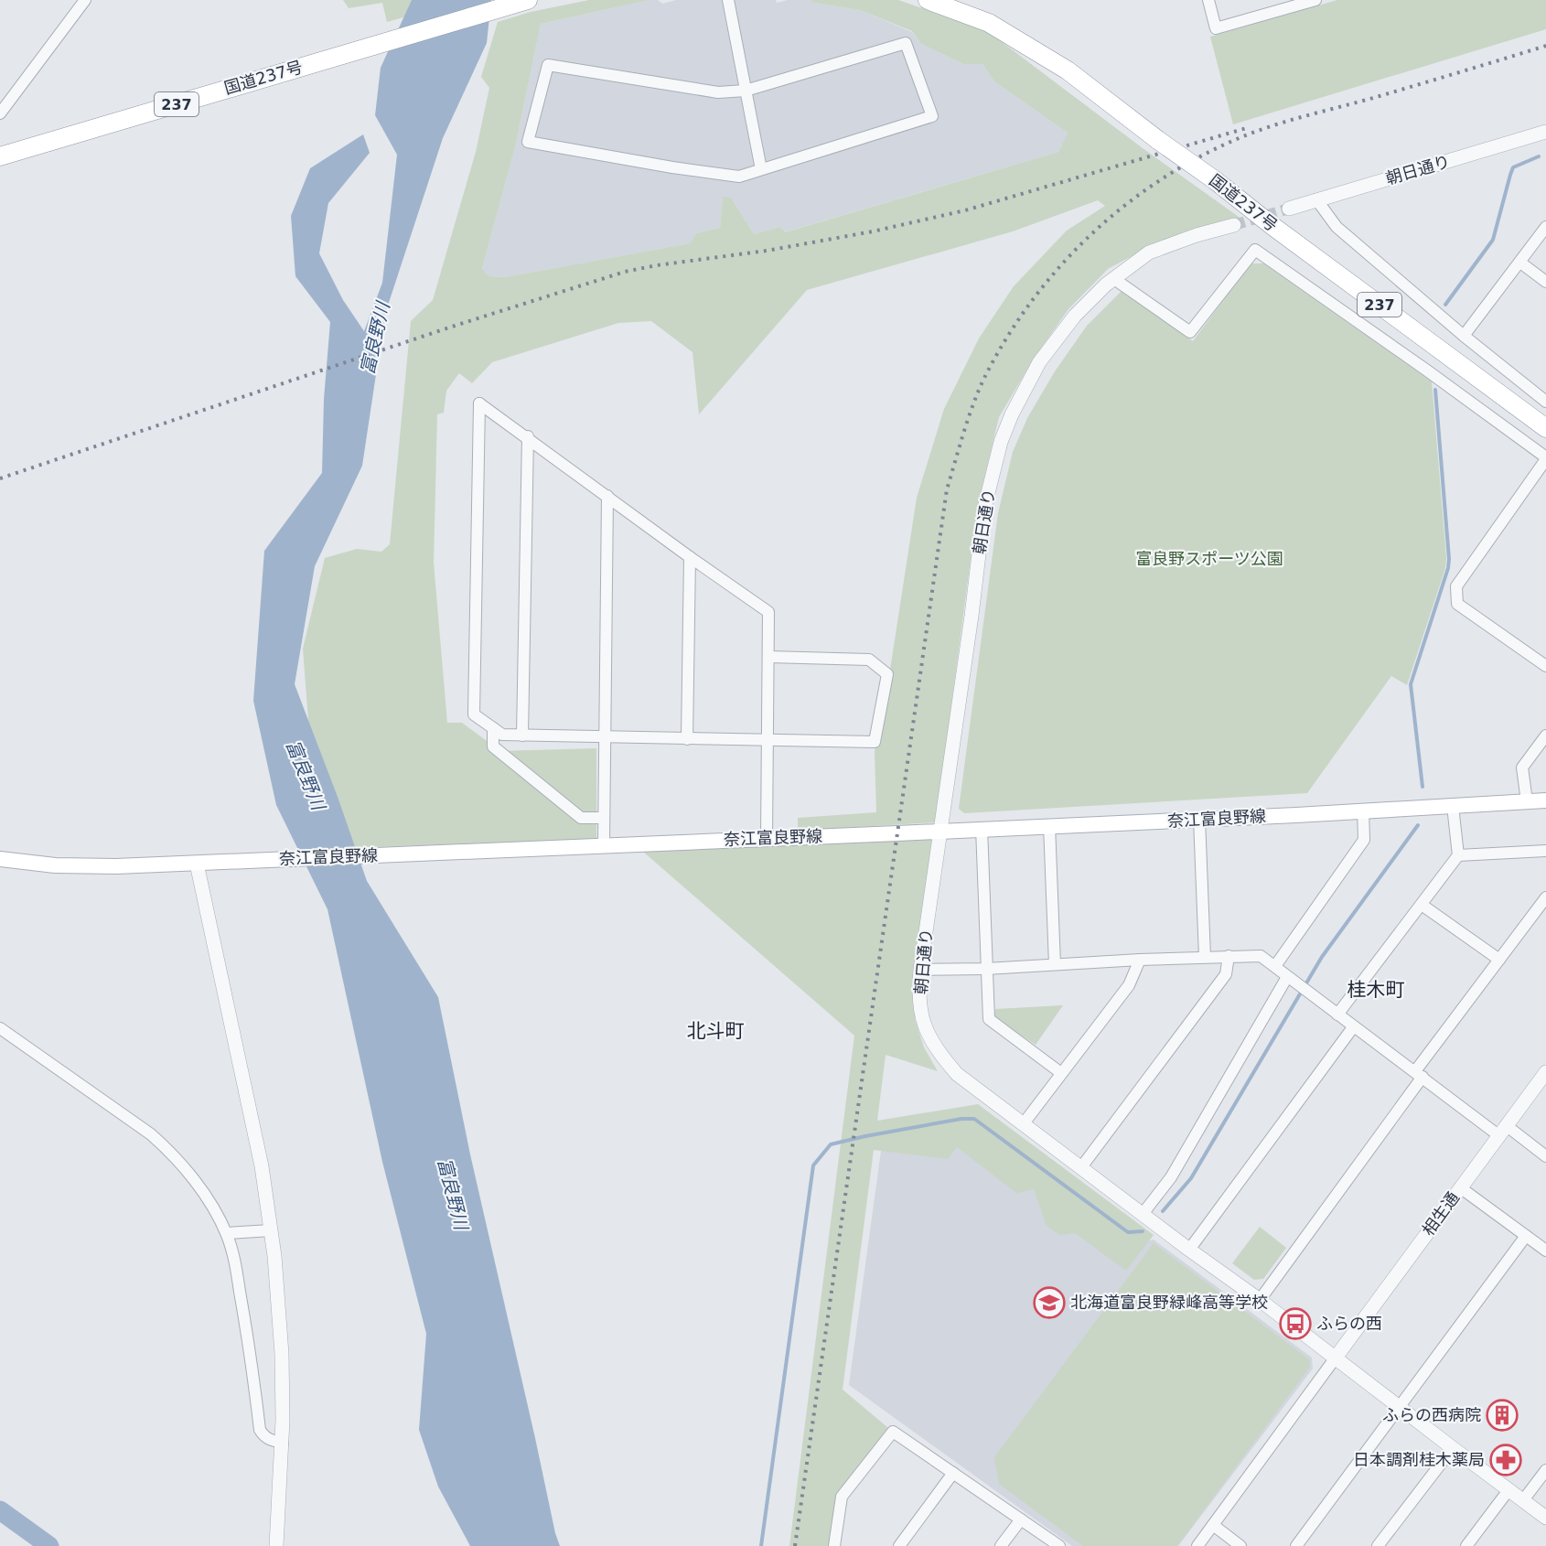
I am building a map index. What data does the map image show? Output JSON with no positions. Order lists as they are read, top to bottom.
{
  "streets": {
    "highway": ["国道237号", "237"],
    "main road": ["奈江富良野線"],
    "street": ["朝日通り", "相生通"]
  },
  "crossings": [
    ["朝日通り", "奈江富良野線"],
    ["朝日通り", "相生通"]
  ],
  "districts": ["桂木町", "北斗町"],
  "water": ["富良野川"],
  "parks": ["富良野スポーツ公園"],
  "places": {
    "school or university": ["北海道富良野緑峰高等学校"],
    "bus stop": ["ふらの西"],
    "building": ["ふらの西病院"],
    "pharmacy": ["日本調剤桂木薬局"]
  }
}
